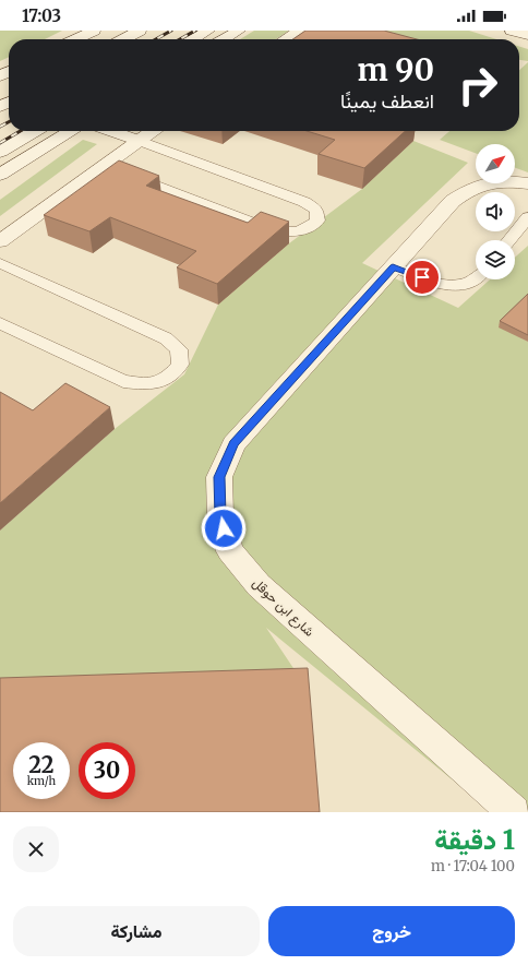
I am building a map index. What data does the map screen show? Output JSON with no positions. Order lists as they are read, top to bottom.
{
  "streets": {
    "street": ["شارع ابن حوقل"]
  },
  "north": "top right",
  "page": {
    "status": "17:03",
    "turn": ["90 m", "انعطف يمينًا"],
    "speed": "22 km/h",
    "limit": "30",
    "heading": ["1 دقيقة", "100 m · 17:04"],
    "buttons": ["خروج", "مشاركة"]
  }
}
